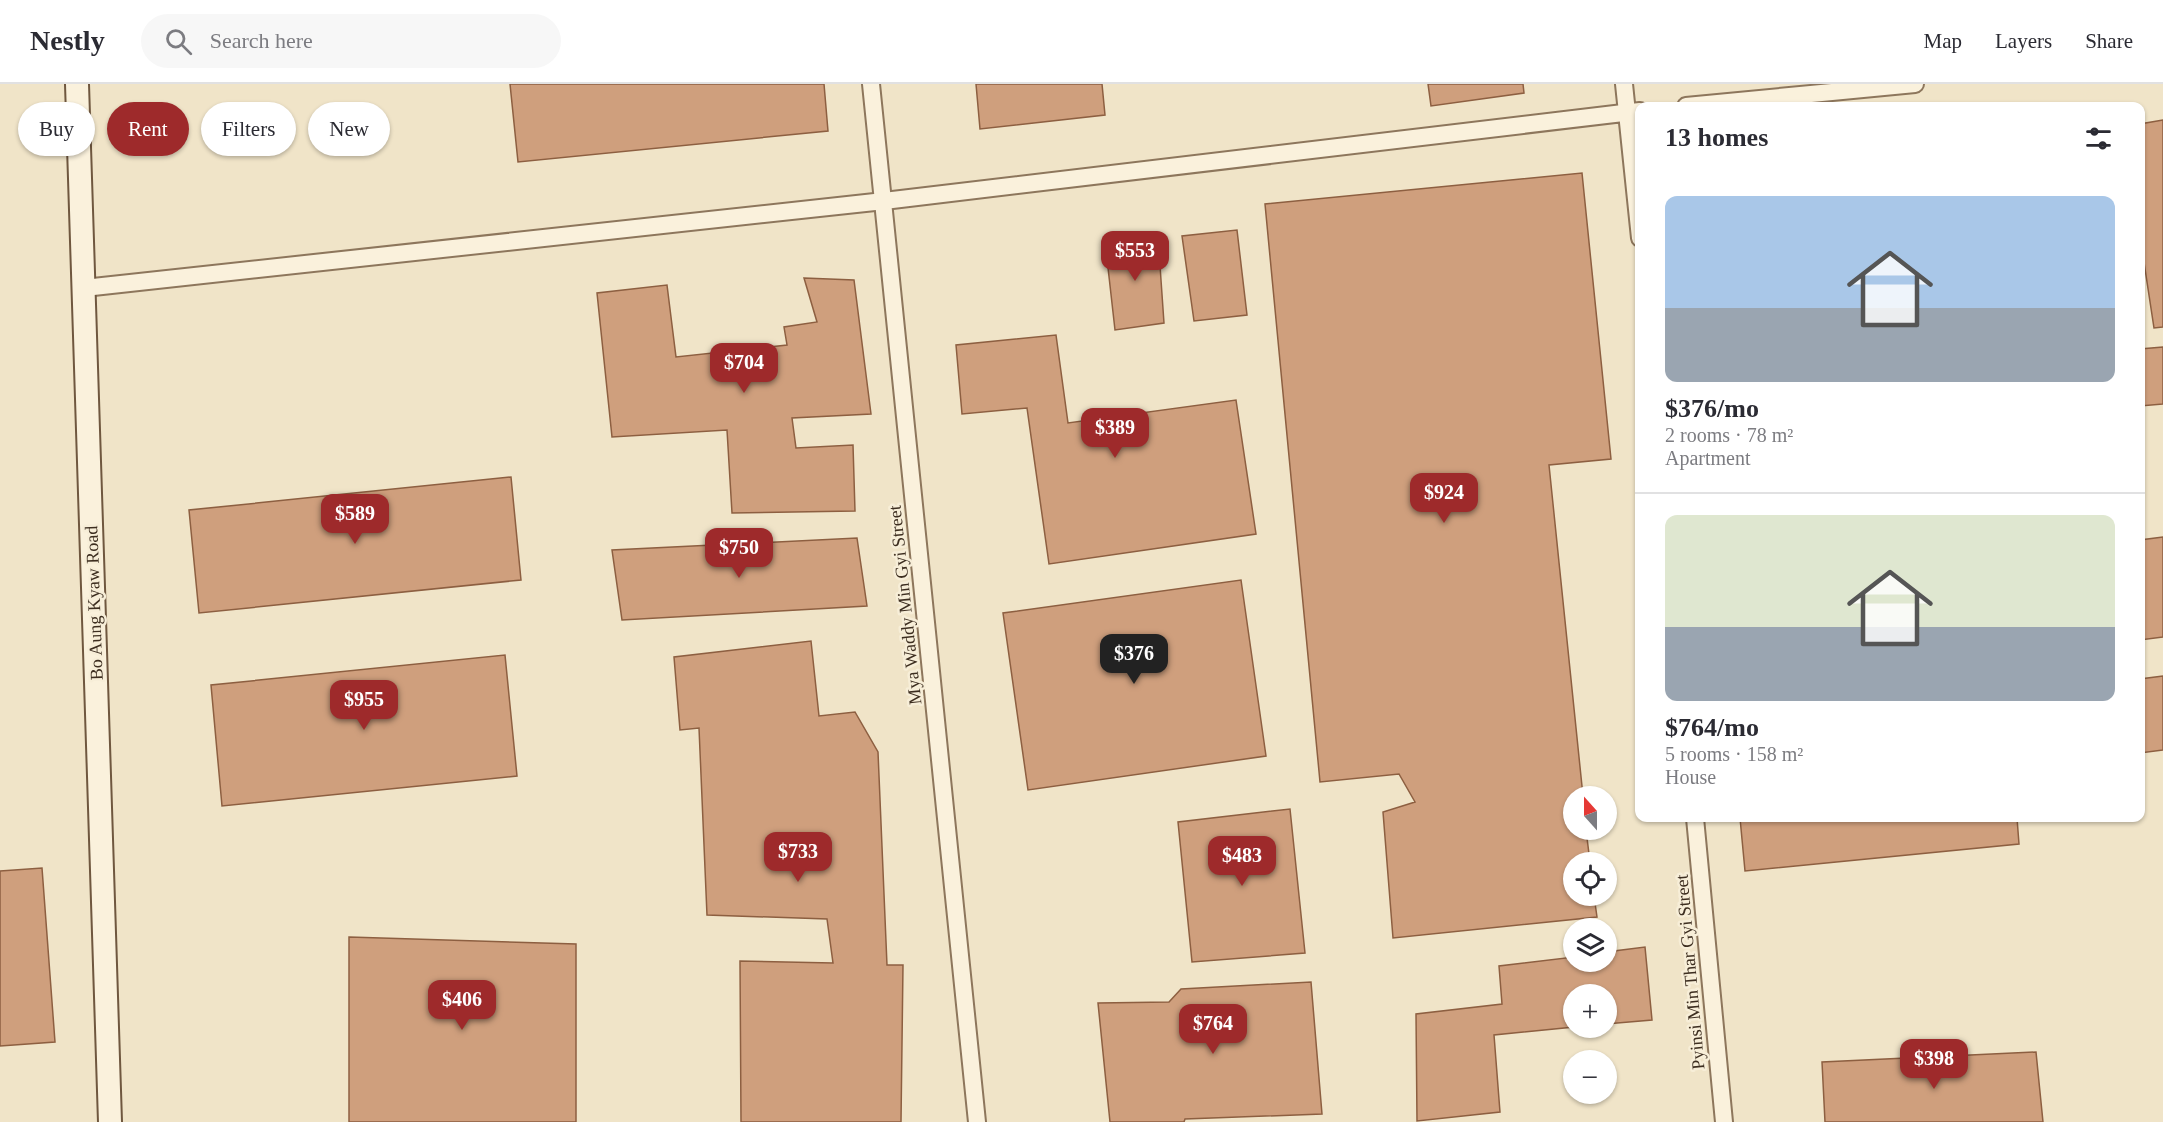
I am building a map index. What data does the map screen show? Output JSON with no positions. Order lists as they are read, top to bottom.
{
  "streets": {
    "street": ["Bo Aung Kyaw Road", "Mya Waddy Min Gyi Street", "Pyinsi Min Thar Gyi Street"]
  },
  "north": "top",
  "page": {
    "header": "Nestly",
    "search": "Search here",
    "nav": ["Map", "Layers", "Share"],
    "chip": [
      "Buy",
      "Rent",
      "Filters",
      "New"
    ],
    "heading": "13 homes",
    "list": [
      {
        "name": "$376/mo",
        "note": "2 rooms · 78 m² · Apartment"
      },
      {
        "name": "$764/mo",
        "note": "5 rooms · 158 m² · House"
      }
    ],
    "price": [
      "$553",
      "$704",
      "$389",
      "$924",
      "$589",
      "$750",
      "$376",
      "$955",
      "$733",
      "$483",
      "$406",
      "$764",
      "$398"
    ],
    "map_buttons": ["+", "−"]
  }
}
